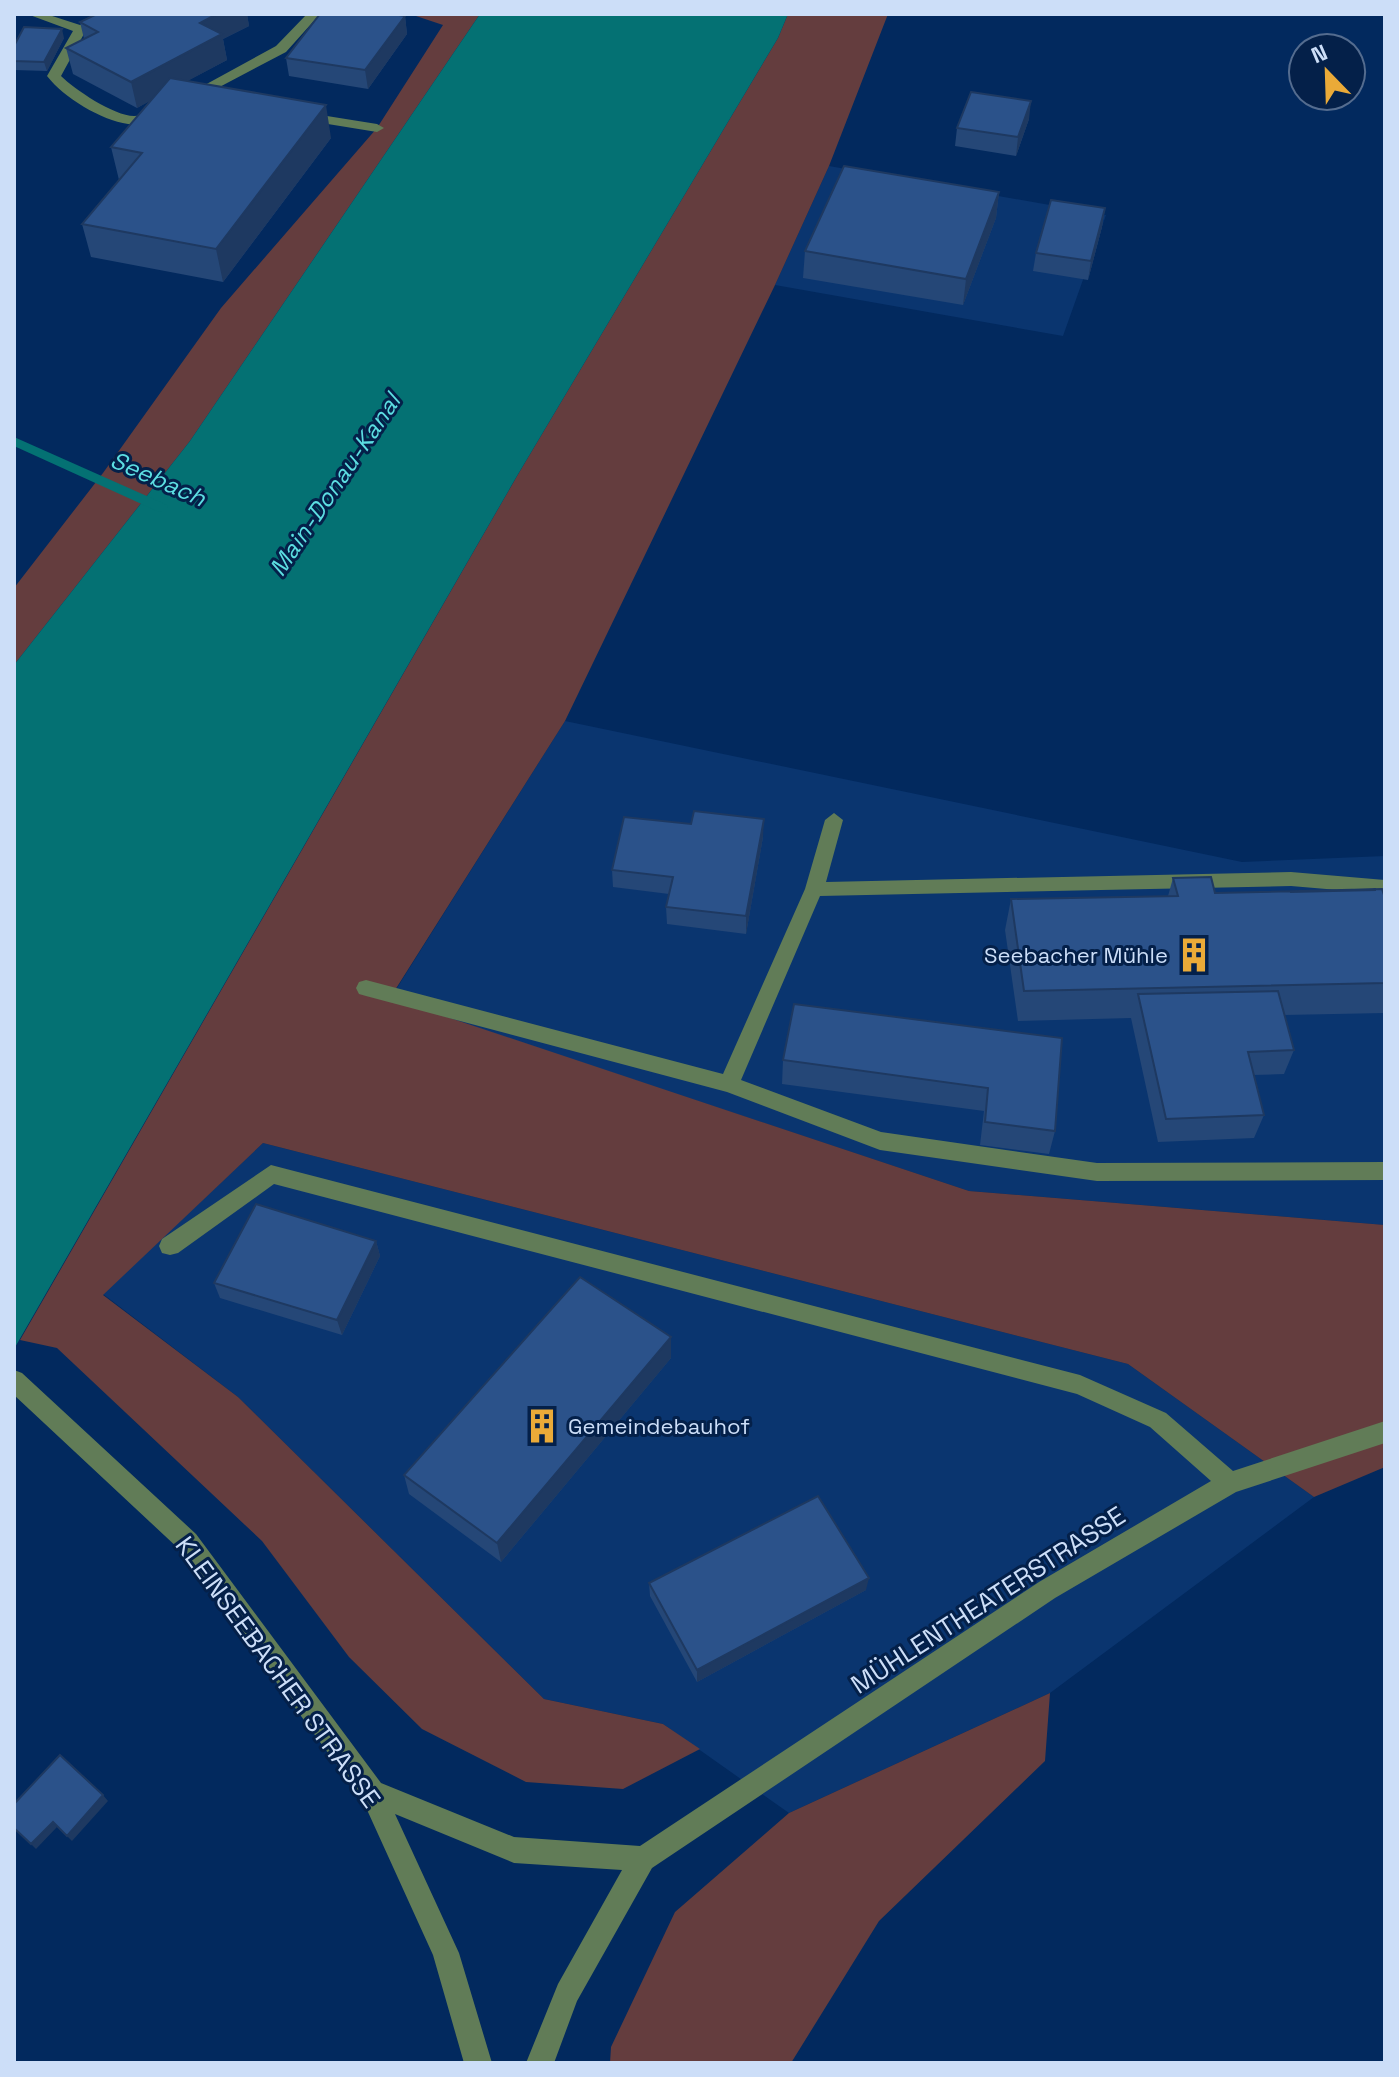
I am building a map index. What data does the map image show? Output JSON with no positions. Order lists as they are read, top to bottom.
{
  "streets": {
    "street": ["MÜHLENTHEATERSTRASSE", "KLEINSEEBACHER STRASSE"]
  },
  "water": ["Seebach", "Main-Donau-Kanal"],
  "places": {
    "building": ["Seebacher Mühle", "Gemeindebauhof"]
  },
  "north": "top left"
}
